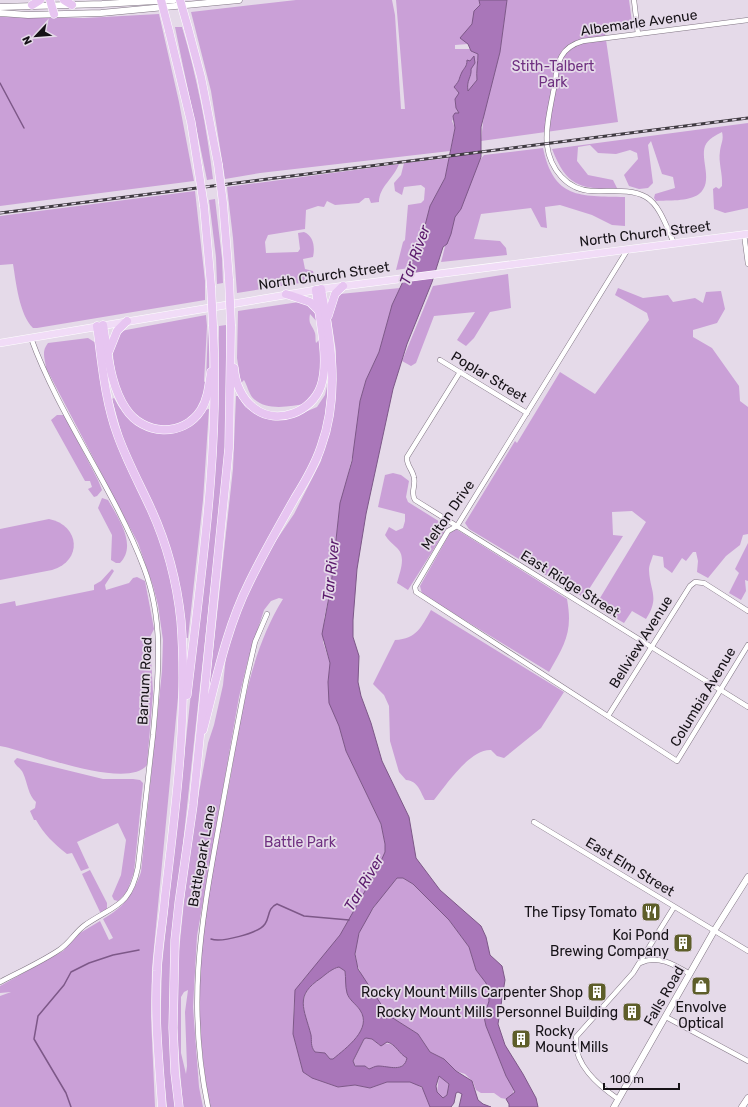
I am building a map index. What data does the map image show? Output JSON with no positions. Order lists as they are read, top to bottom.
{
  "streets": {
    "main road": ["North Church Street", "Falls Road"],
    "street": [
      "Albemarle Avenue",
      "Poplar Street",
      "Melton Drive",
      "East Ridge Street",
      "Bellview Avenue",
      "Barnum Road",
      "Columbia Avenue",
      "Battlepark Lane",
      "East Elm Street"
    ]
  },
  "crossings": [
    ["Albemarle Avenue", "North Church Street"],
    ["North Church Street", "Melton Drive"],
    ["North Church Street", "Barnum Road"],
    ["Poplar Street", "Melton Drive"],
    ["Poplar Street", "East Ridge Street"],
    ["Melton Drive", "East Ridge Street"],
    ["Melton Drive", "Bellview Avenue"],
    ["Melton Drive", "Columbia Avenue"],
    ["East Ridge Street", "Bellview Avenue"],
    ["East Ridge Street", "Columbia Avenue"],
    ["East Elm Street", "Falls Road"]
  ],
  "water": ["Tar River"],
  "parks": ["Stith-Talbert Park", "Battle Park"],
  "places": {
    "restaurant": ["The Tipsy Tomato"],
    "building": [
      "Koi Pond Brewing Company",
      "Rocky Mount Mills Carpenter Shop",
      "Rocky Mount Mills Personnel Building",
      "Rocky Mount Mills"
    ],
    "shop": ["Envolve Optical"]
  },
  "scale_bar": "100 m",
  "north": "bottom left"
}
